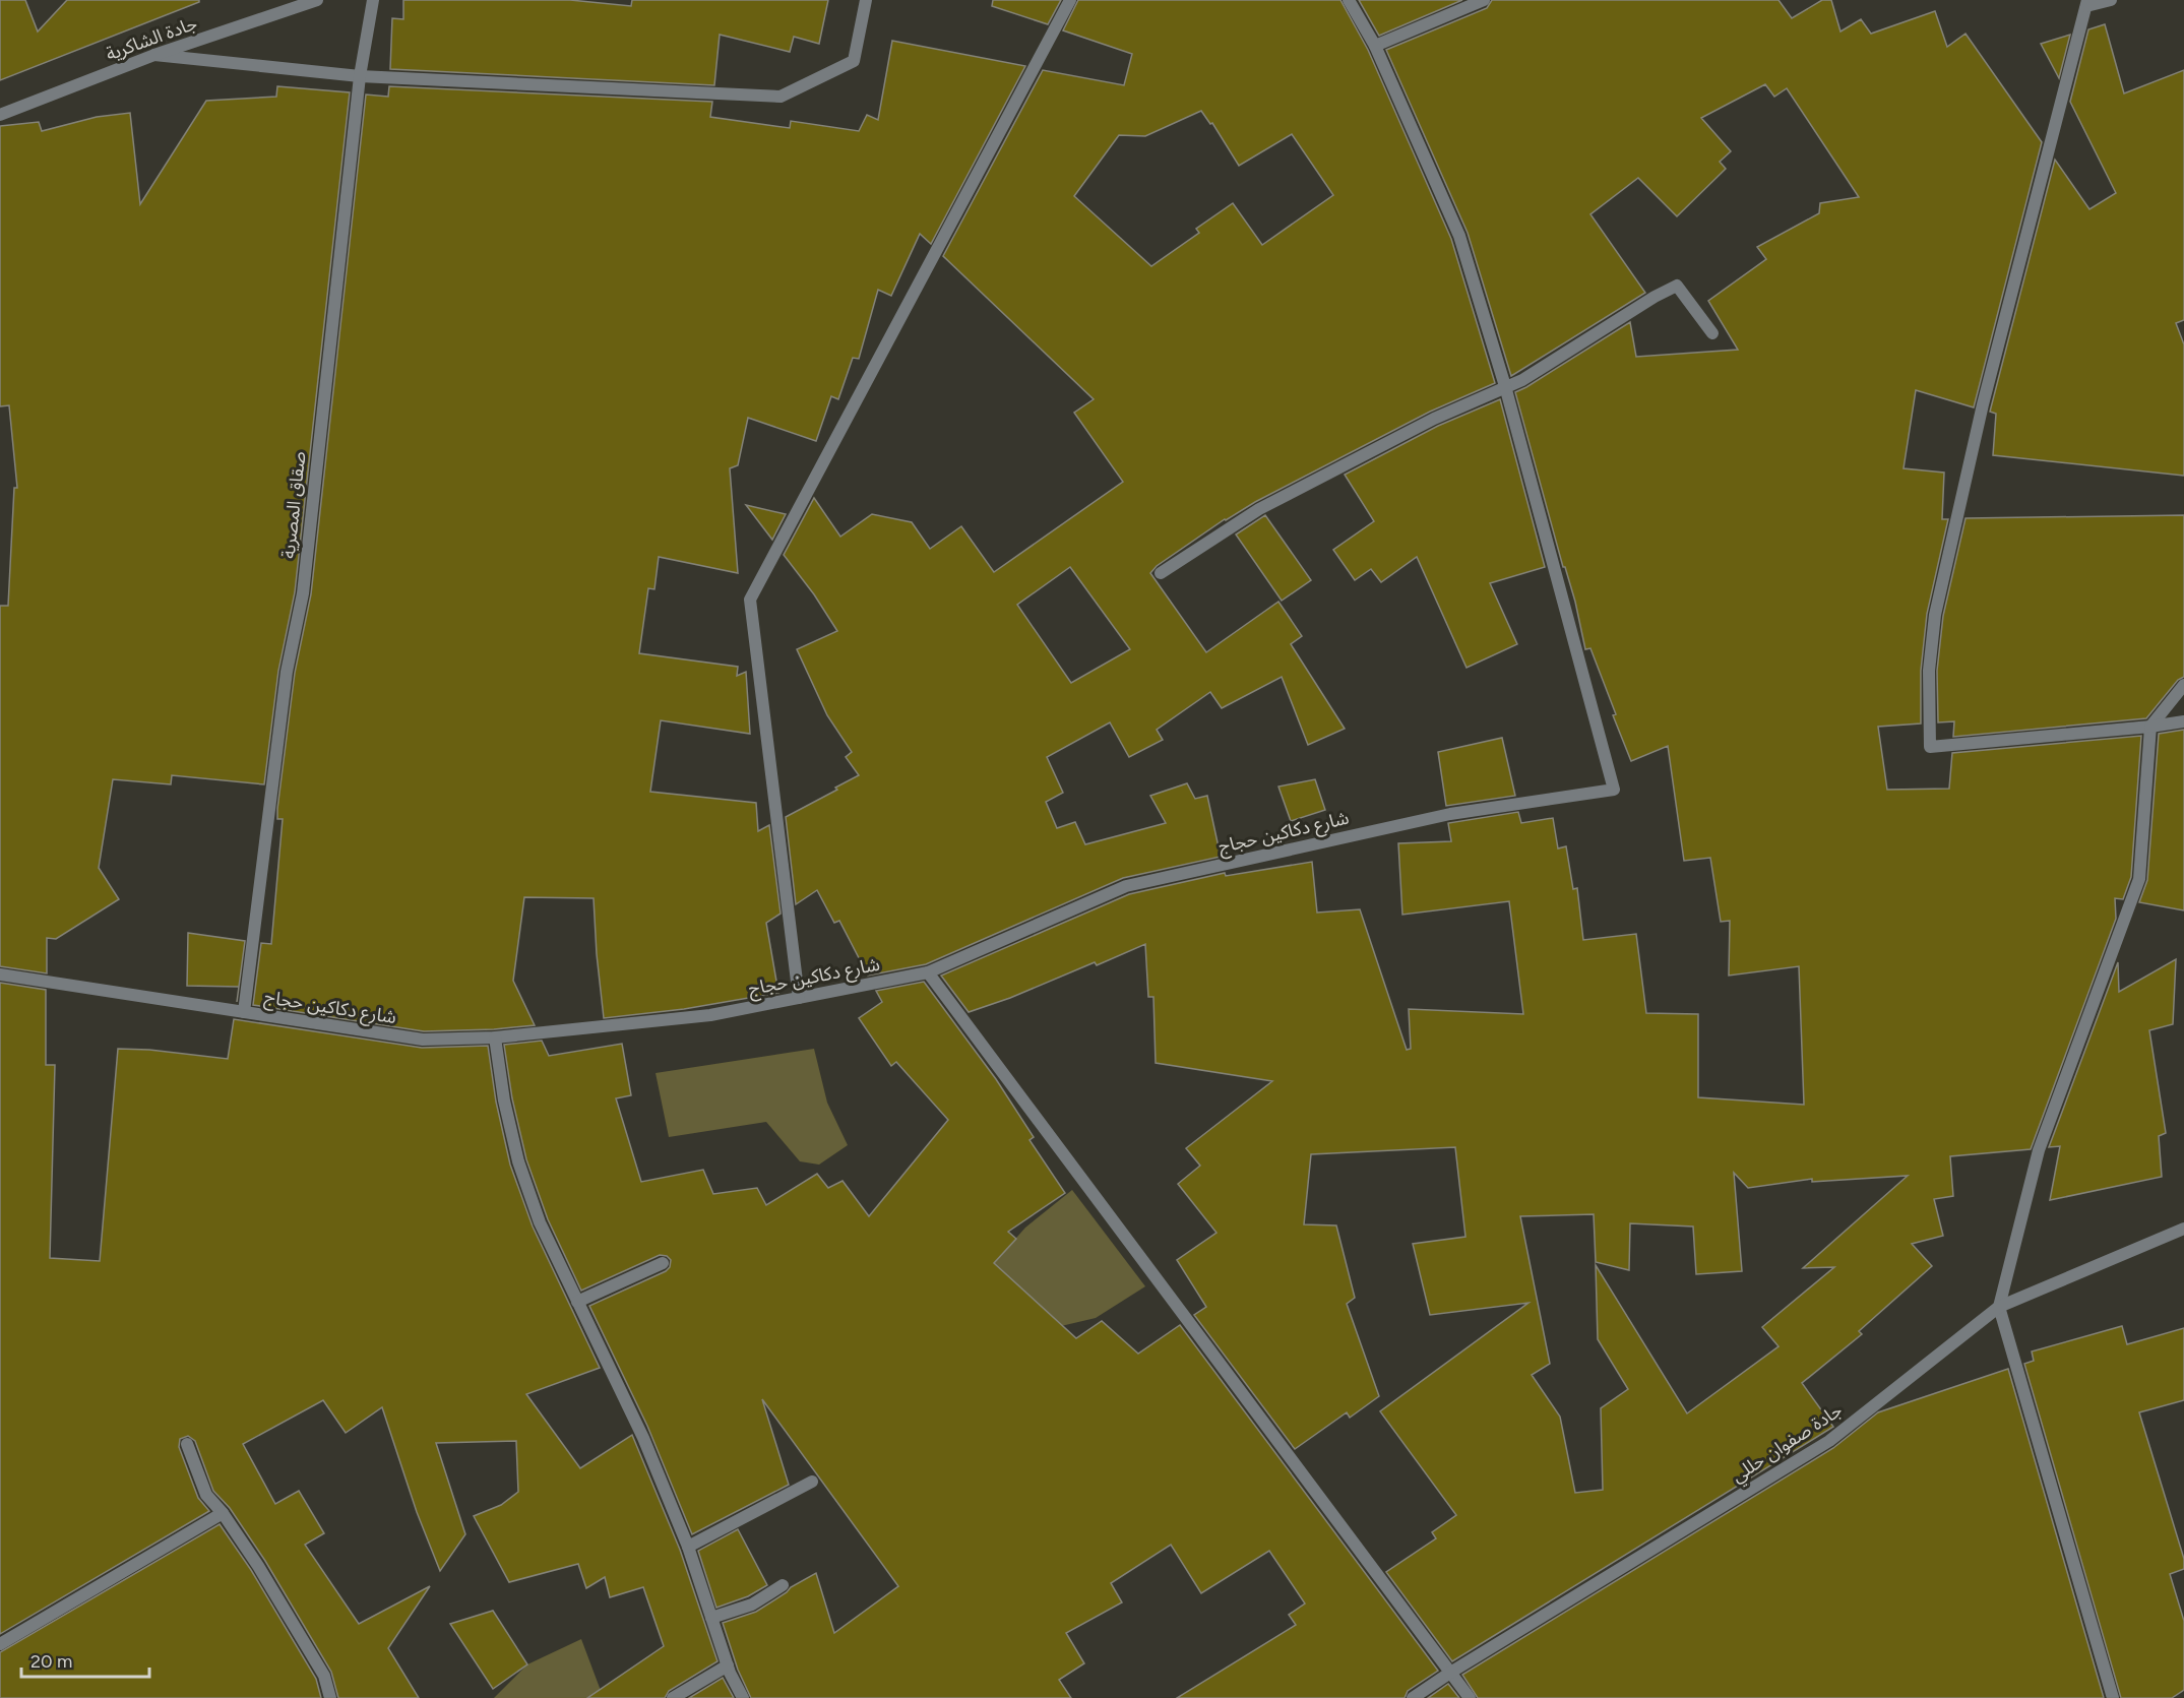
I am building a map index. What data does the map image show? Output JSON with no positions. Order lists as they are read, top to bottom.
{
  "streets": {
    "street": [
      "جادة الشاكرية",
      "صقاق المصرية",
      "شارع دكاكين حجاج",
      "جادة صفوان حللي"
    ]
  },
  "crossings": [
    ["صقاق المصرية", "شارع دكاكين حجاج"]
  ],
  "scale_bar": "20 m"
}
